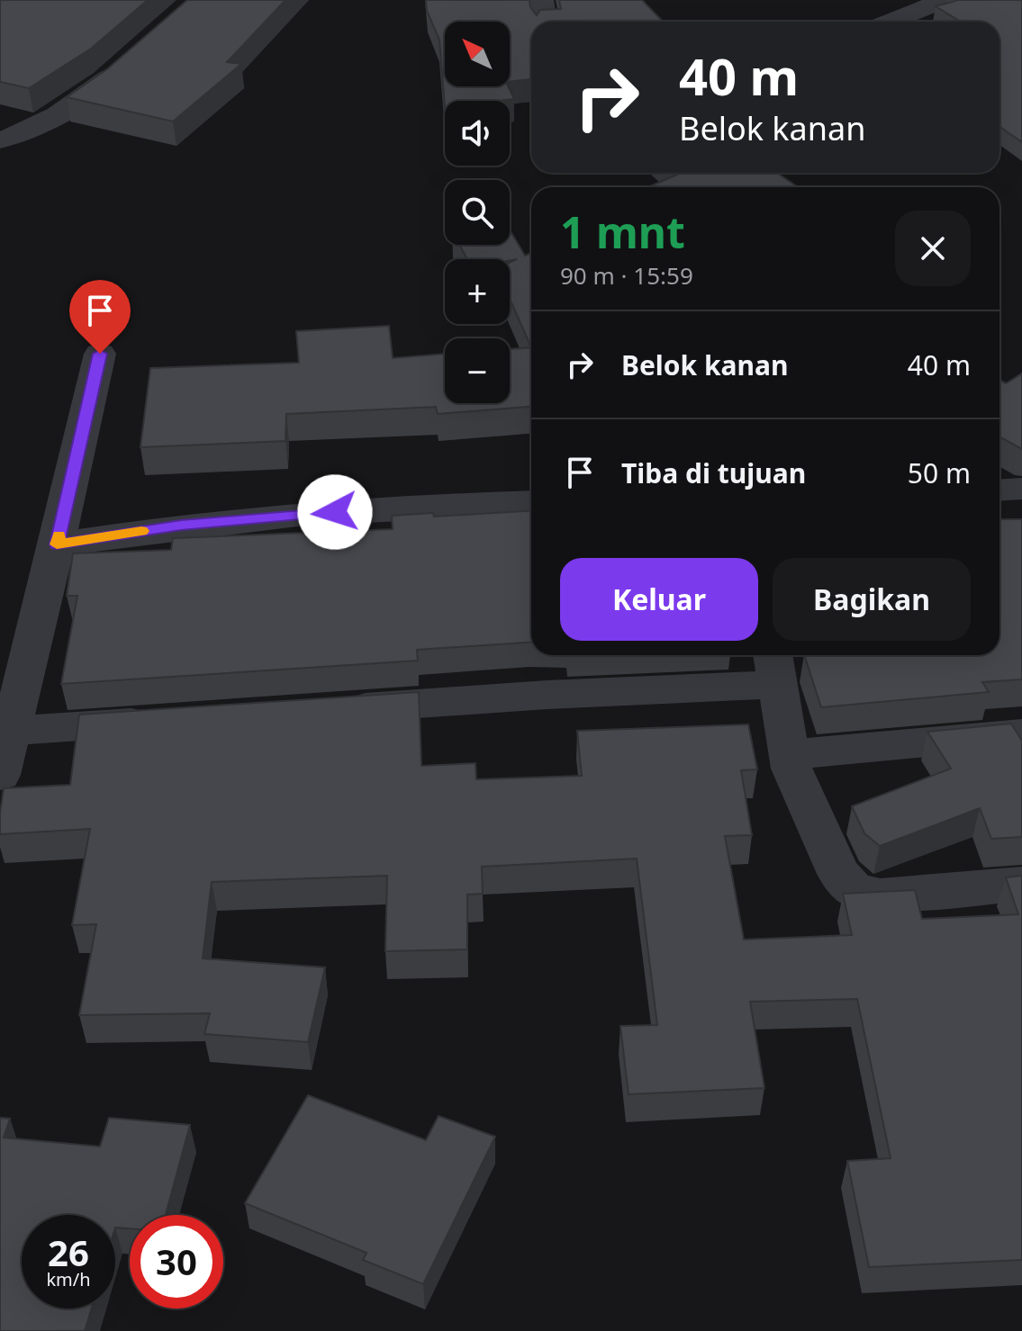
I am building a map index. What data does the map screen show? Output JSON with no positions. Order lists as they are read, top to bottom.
{
  "north": "top left",
  "page": {
    "map_buttons": ["+", "−"],
    "turn": ["40 m", "Belok kanan"],
    "heading": ["1 mnt", "90 m · 15:59"],
    "list": [
      {
        "name": "Belok kanan",
        "value": "40 m"
      },
      {
        "name": "Tiba di tujuan",
        "value": "50 m"
      }
    ],
    "buttons": ["Keluar", "Bagikan"],
    "speed": "26 km/h",
    "limit": "30"
  }
}
